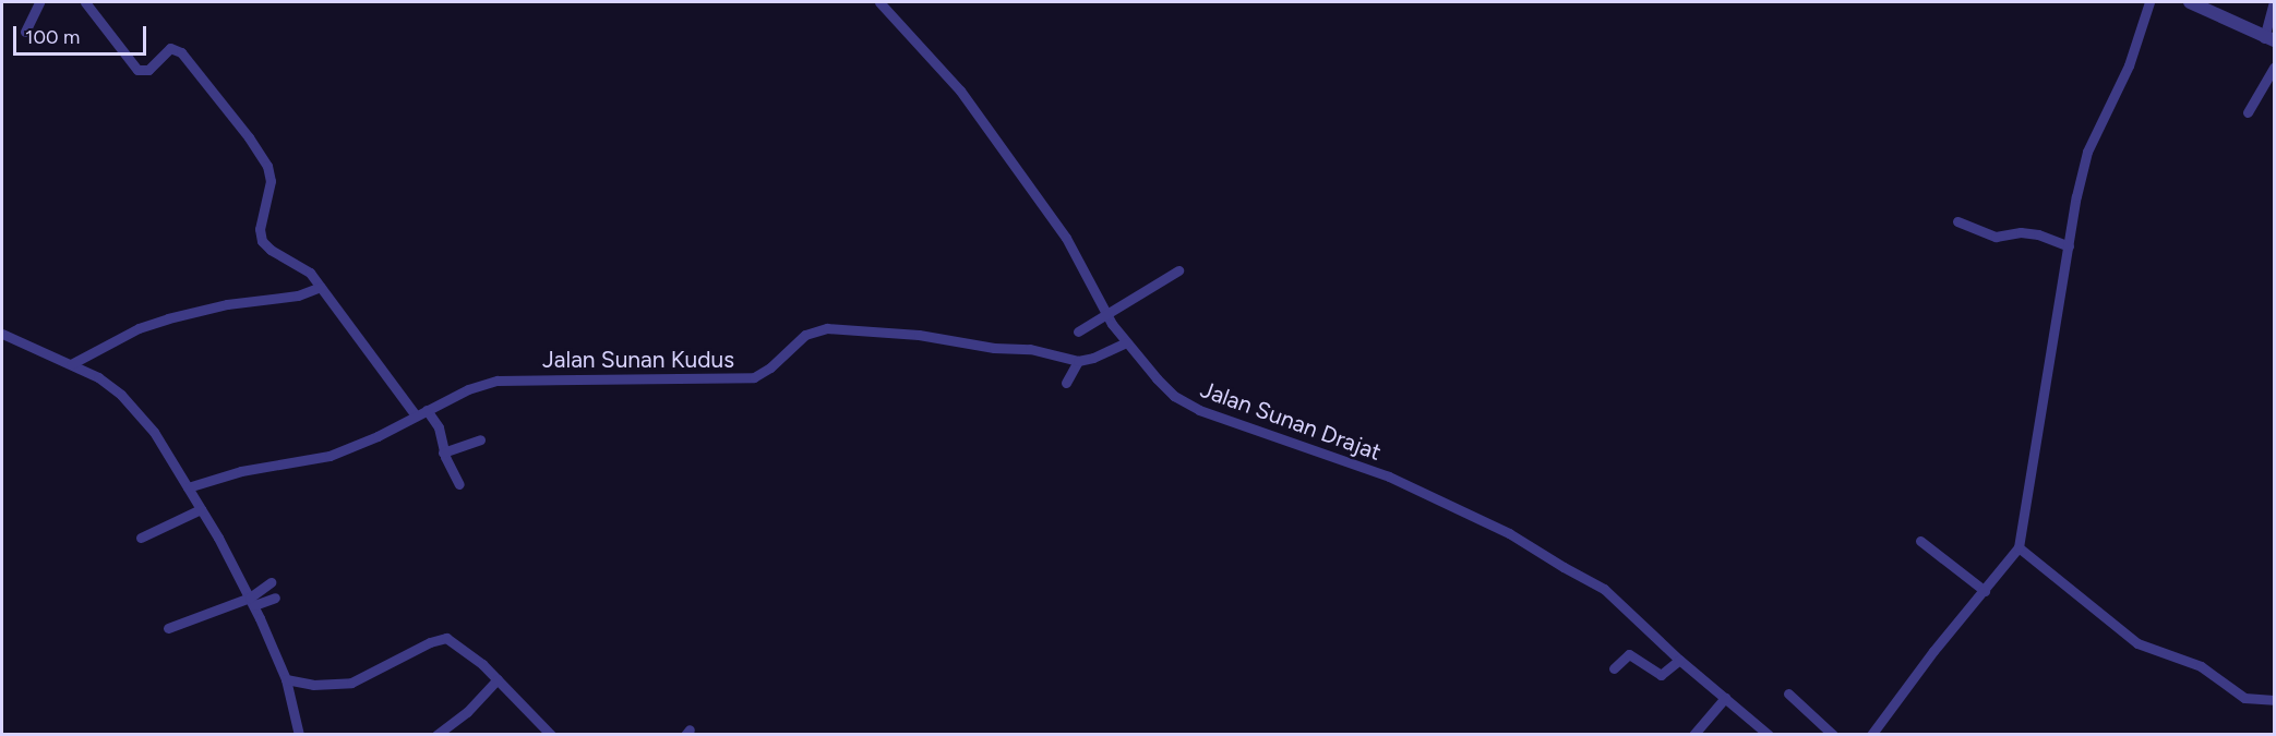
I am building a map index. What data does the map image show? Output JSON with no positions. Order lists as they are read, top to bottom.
{
  "streets": {
    "street": ["Jalan Sunan Kudus", "Jalan Sunan Drajat"]
  },
  "scale_bar": "100 m"
}
